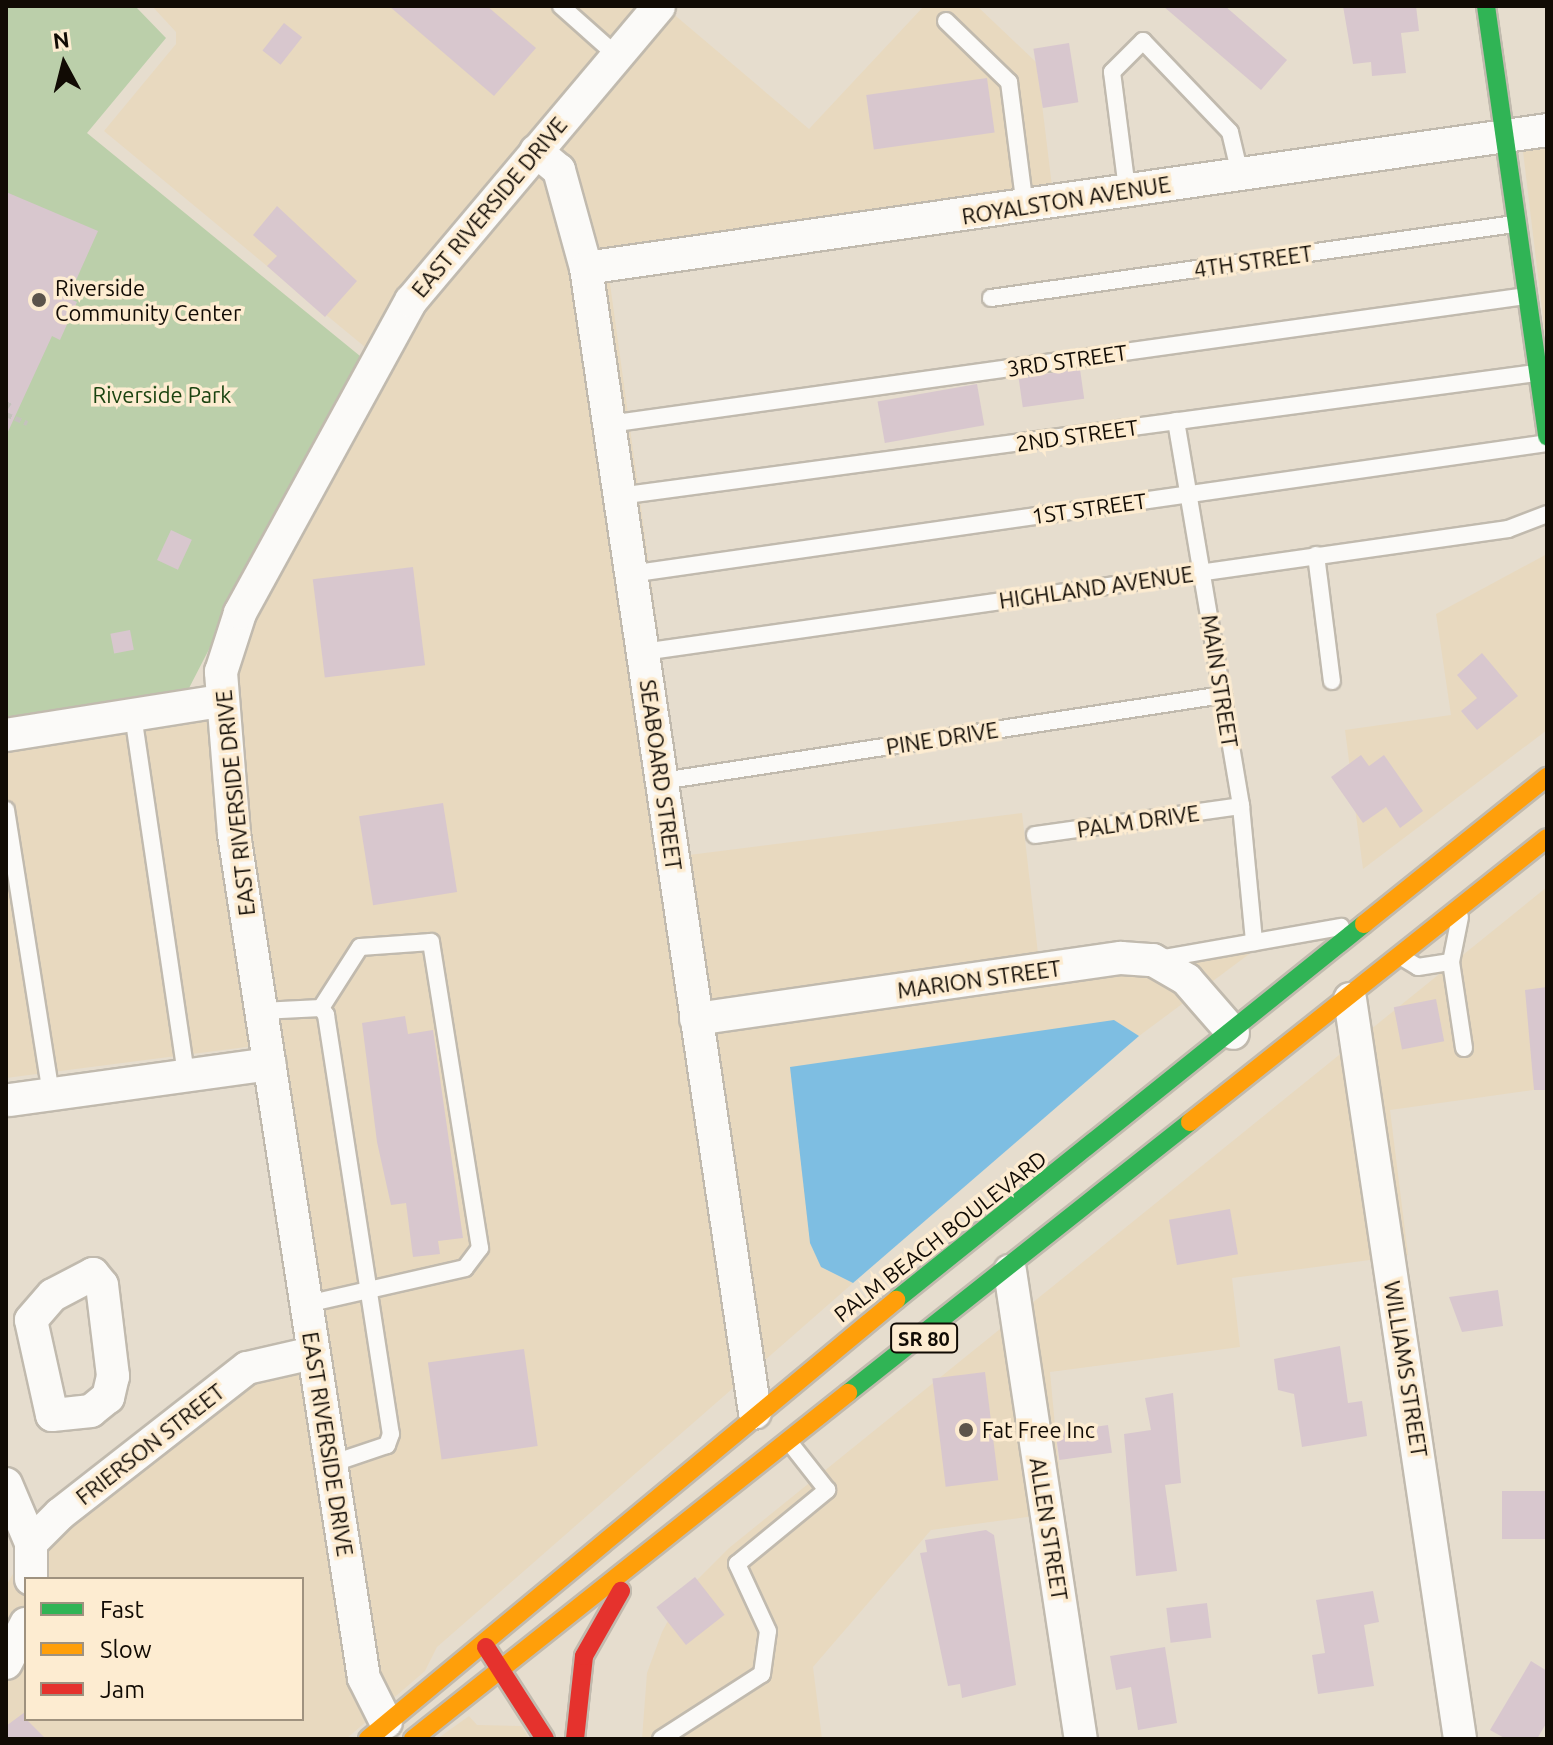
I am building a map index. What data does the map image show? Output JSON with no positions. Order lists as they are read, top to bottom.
{
  "streets": {
    "main road": ["PALM BEACH BOULEVARD", "SR 80"],
    "street": [
      "ROYALSTON AVENUE",
      "EAST RIVERSIDE DRIVE",
      "SEABOARD STREET",
      "MARION STREET",
      "WILLIAMS STREET",
      "FRIERSON STREET",
      "ALLEN STREET"
    ],
    "lane": [
      "4TH STREET",
      "3RD STREET",
      "2ND STREET",
      "1ST STREET",
      "HIGHLAND AVENUE",
      "MAIN STREET",
      "PINE DRIVE",
      "PALM DRIVE"
    ]
  },
  "crossings": [
    ["ROYALSTON AVENUE", "SEABOARD STREET"],
    ["EAST RIVERSIDE DRIVE", "SEABOARD STREET"],
    ["EAST RIVERSIDE DRIVE", "PALM BEACH BOULEVARD"],
    ["EAST RIVERSIDE DRIVE", "FRIERSON STREET"],
    ["3RD STREET", "SEABOARD STREET"],
    ["2ND STREET", "MAIN STREET"],
    ["2ND STREET", "SEABOARD STREET"],
    ["1ST STREET", "MAIN STREET"],
    ["1ST STREET", "SEABOARD STREET"],
    ["HIGHLAND AVENUE", "MAIN STREET"],
    ["HIGHLAND AVENUE", "SEABOARD STREET"],
    ["MAIN STREET", "PINE DRIVE"],
    ["MAIN STREET", "PALM DRIVE"],
    ["PINE DRIVE", "SEABOARD STREET"],
    ["SEABOARD STREET", "MARION STREET"],
    ["SEABOARD STREET", "PALM BEACH BOULEVARD"],
    ["MARION STREET", "PALM BEACH BOULEVARD"],
    ["SR 80", "WILLIAMS STREET"],
    ["SR 80", "ALLEN STREET"]
  ],
  "parks": ["Riverside Park"],
  "places": ["Riverside Community Center", "Fat Free Inc"],
  "legend": ["Fast", "Slow", "Jam"],
  "north": "top"
}
